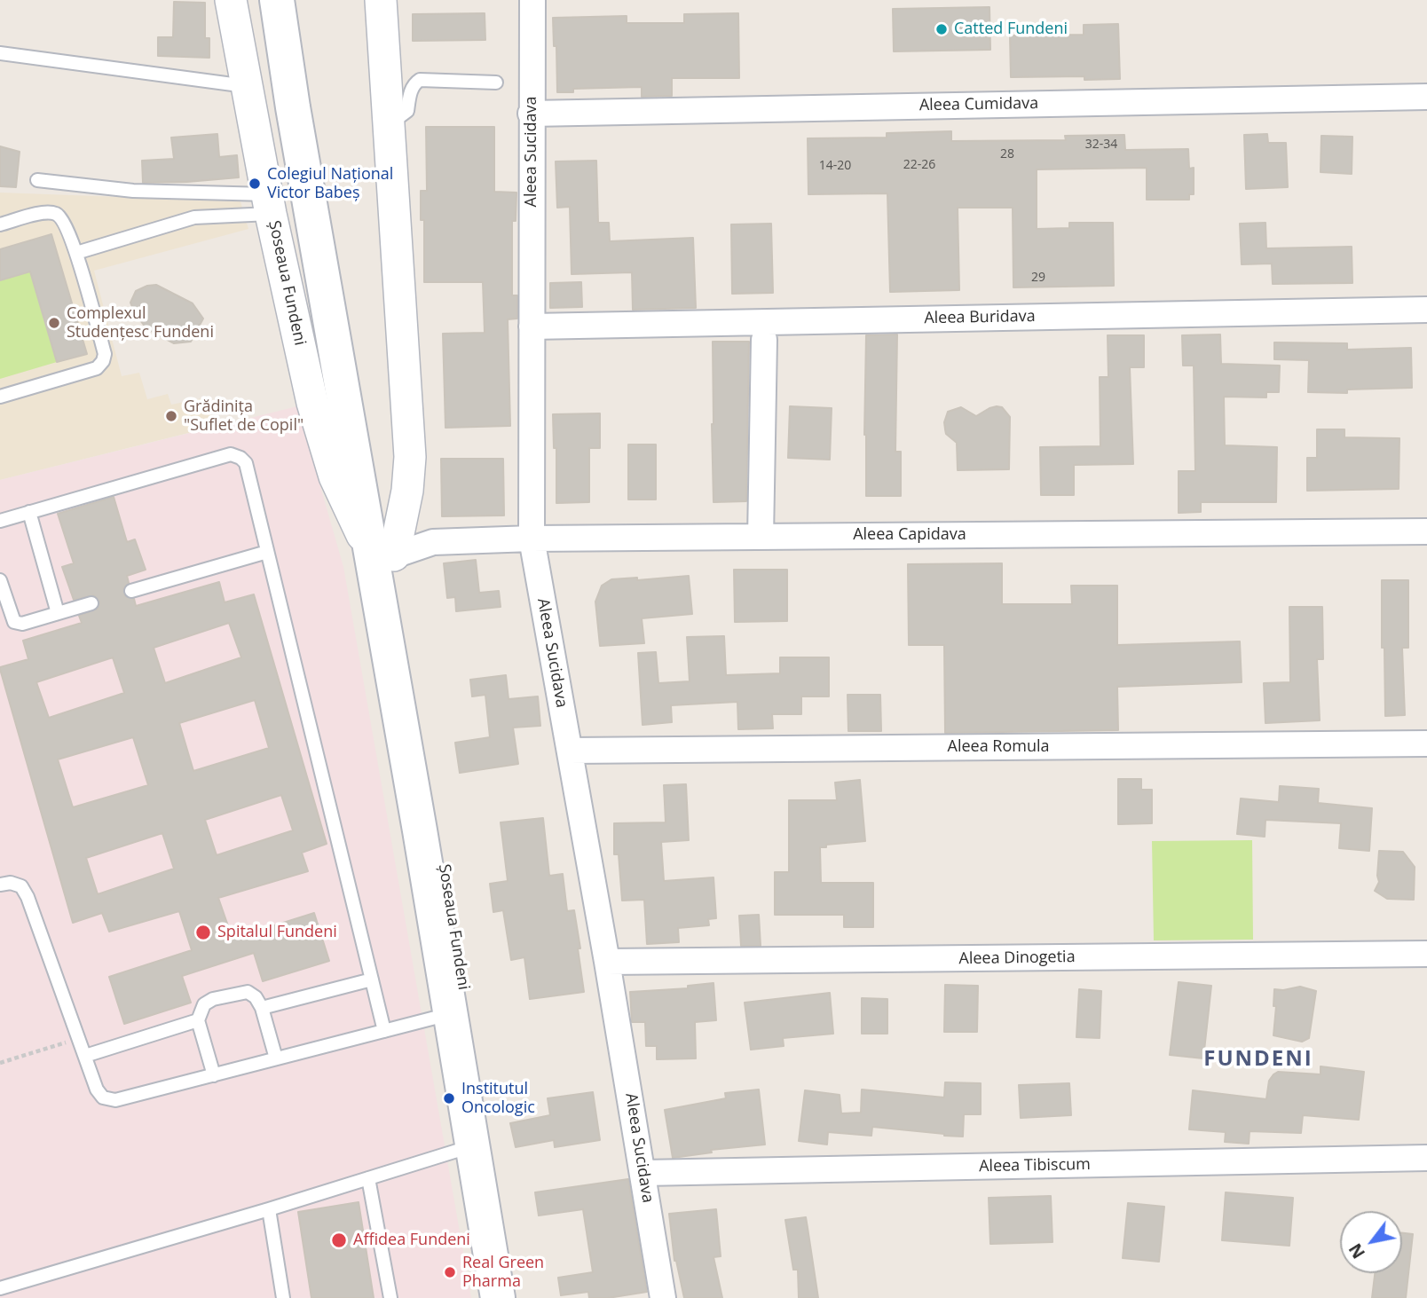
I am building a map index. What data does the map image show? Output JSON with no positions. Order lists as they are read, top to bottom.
{
  "streets": {
    "main road": ["Șoseaua Fundeni"],
    "street": [
      "Aleea Cumidava",
      "Aleea Sucidava",
      "Aleea Buridava",
      "Aleea Capidava",
      "Aleea Romula",
      "Aleea Dinogetia",
      "Aleea Tibiscum"
    ]
  },
  "crossings": [
    ["Aleea Cumidava", "Aleea Sucidava"],
    ["Aleea Sucidava", "Aleea Buridava"],
    ["Aleea Sucidava", "Aleea Capidava"],
    ["Aleea Sucidava", "Aleea Romula"],
    ["Aleea Sucidava", "Aleea Dinogetia"],
    ["Aleea Sucidava", "Aleea Tibiscum"],
    ["Șoseaua Fundeni", "Aleea Capidava"]
  ],
  "districts": ["FUNDENI"],
  "places": [
    "Catted Fundeni",
    "Colegiul Național Victor Babeș",
    "Complexul Studențesc Fundeni",
    "Grădinița \"Suflet de Copil\"",
    "Spitalul Fundeni",
    "Institutul Oncologic",
    "Affidea Fundeni",
    "Real Green Pharma"
  ],
  "house_numbers": [
    "32-34",
    "28",
    "22-26",
    "14-20",
    "29"
  ],
  "north": "bottom left"
}
